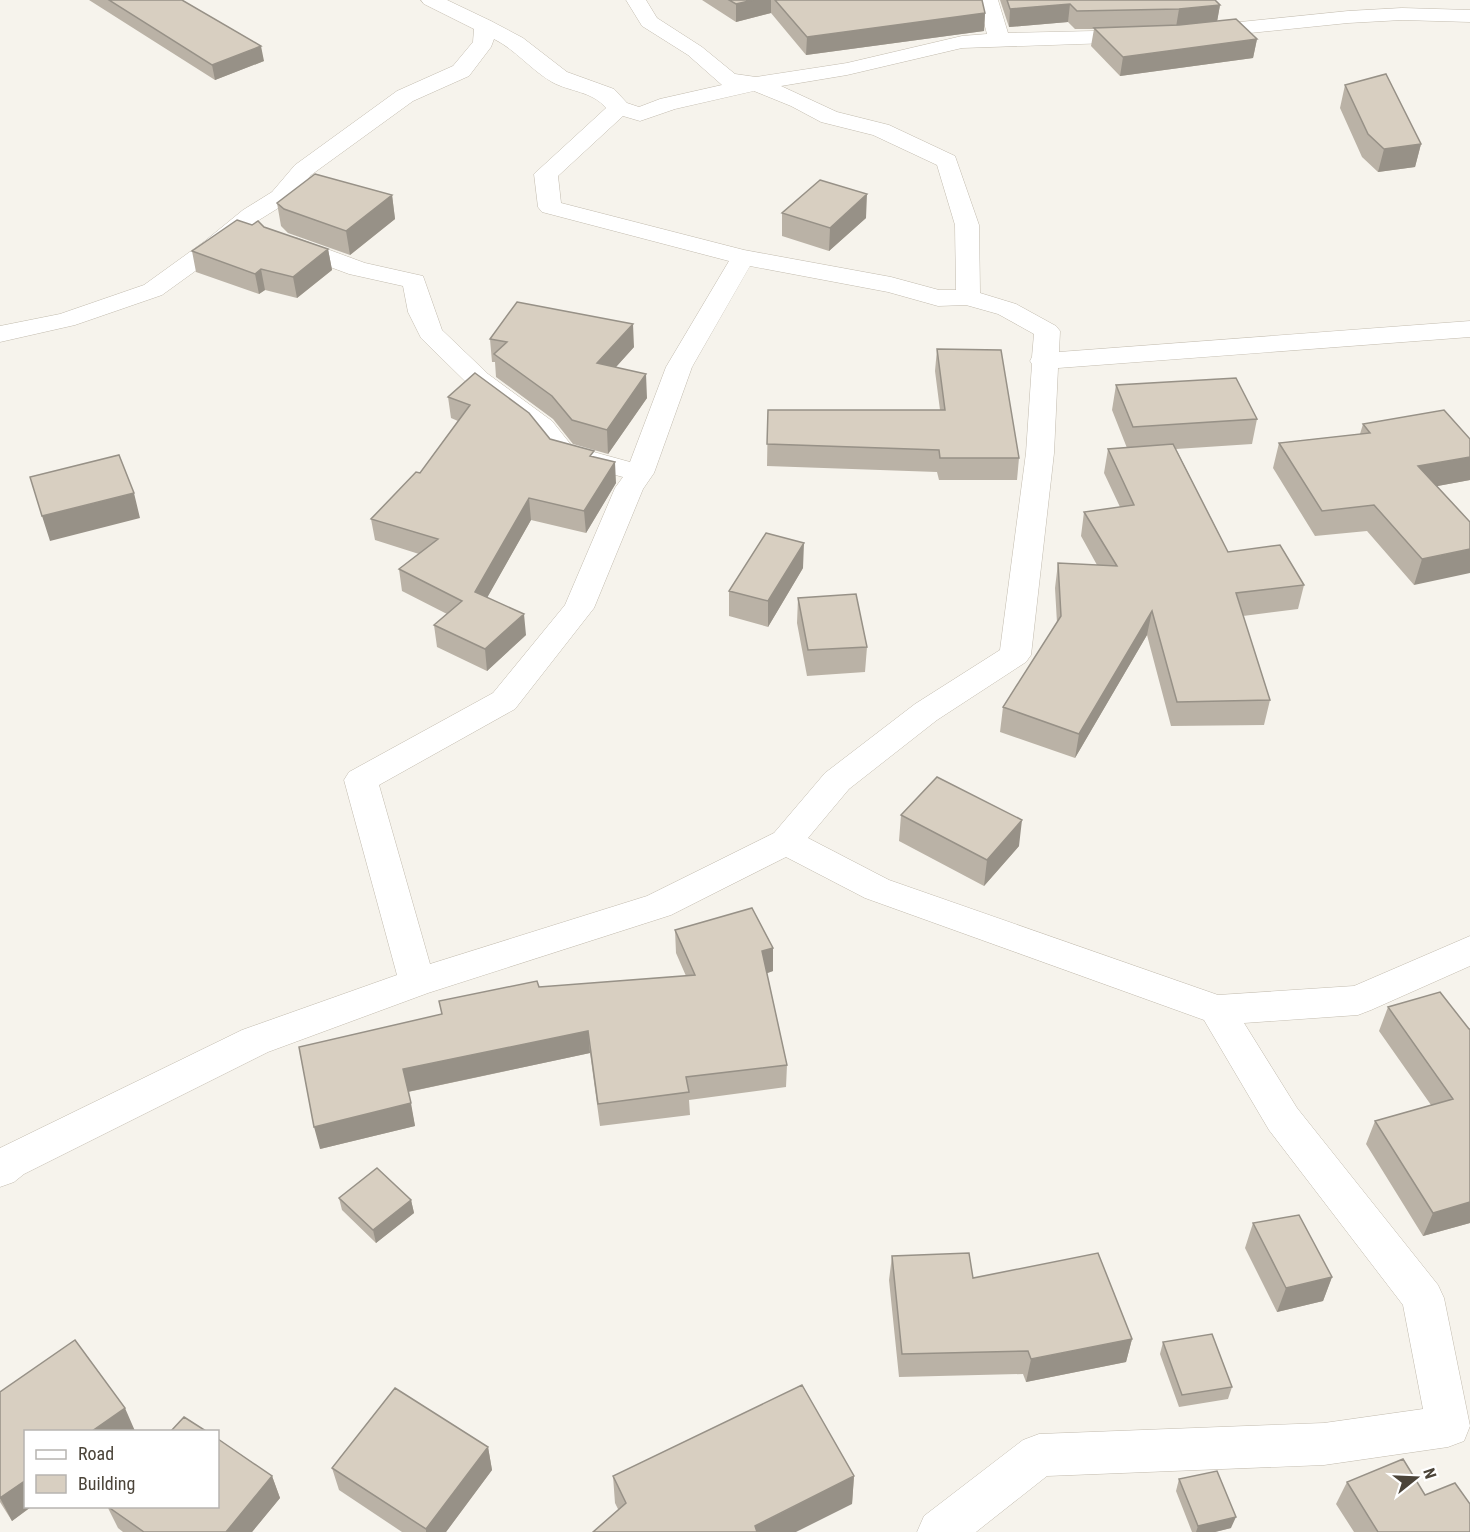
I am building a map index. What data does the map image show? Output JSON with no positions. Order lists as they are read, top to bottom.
{
  "legend": ["Road", "Building"],
  "north": "right"
}
